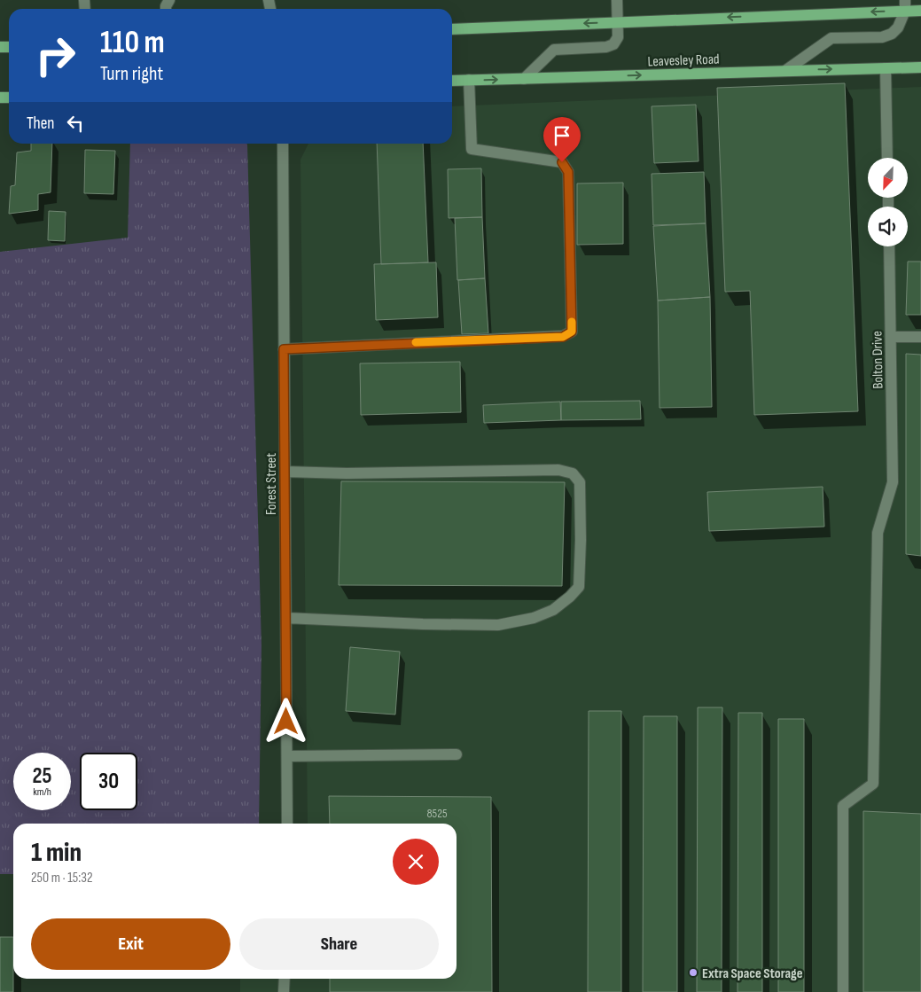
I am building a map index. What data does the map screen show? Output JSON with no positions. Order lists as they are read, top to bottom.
{
  "streets": {
    "main road": ["Leavesley Road"],
    "street": ["Bolton Drive", "Forest Street"]
  },
  "places": ["Extra Space Storage"],
  "house_numbers": ["8525"],
  "north": "bottom left",
  "page": {
    "turn": ["110 m", "Turn right"],
    "then": "Then",
    "speed": "25 km/h",
    "limit": "30",
    "heading": ["1 min", "250 m · 15:32"],
    "buttons": ["Exit", "Share"]
  }
}
